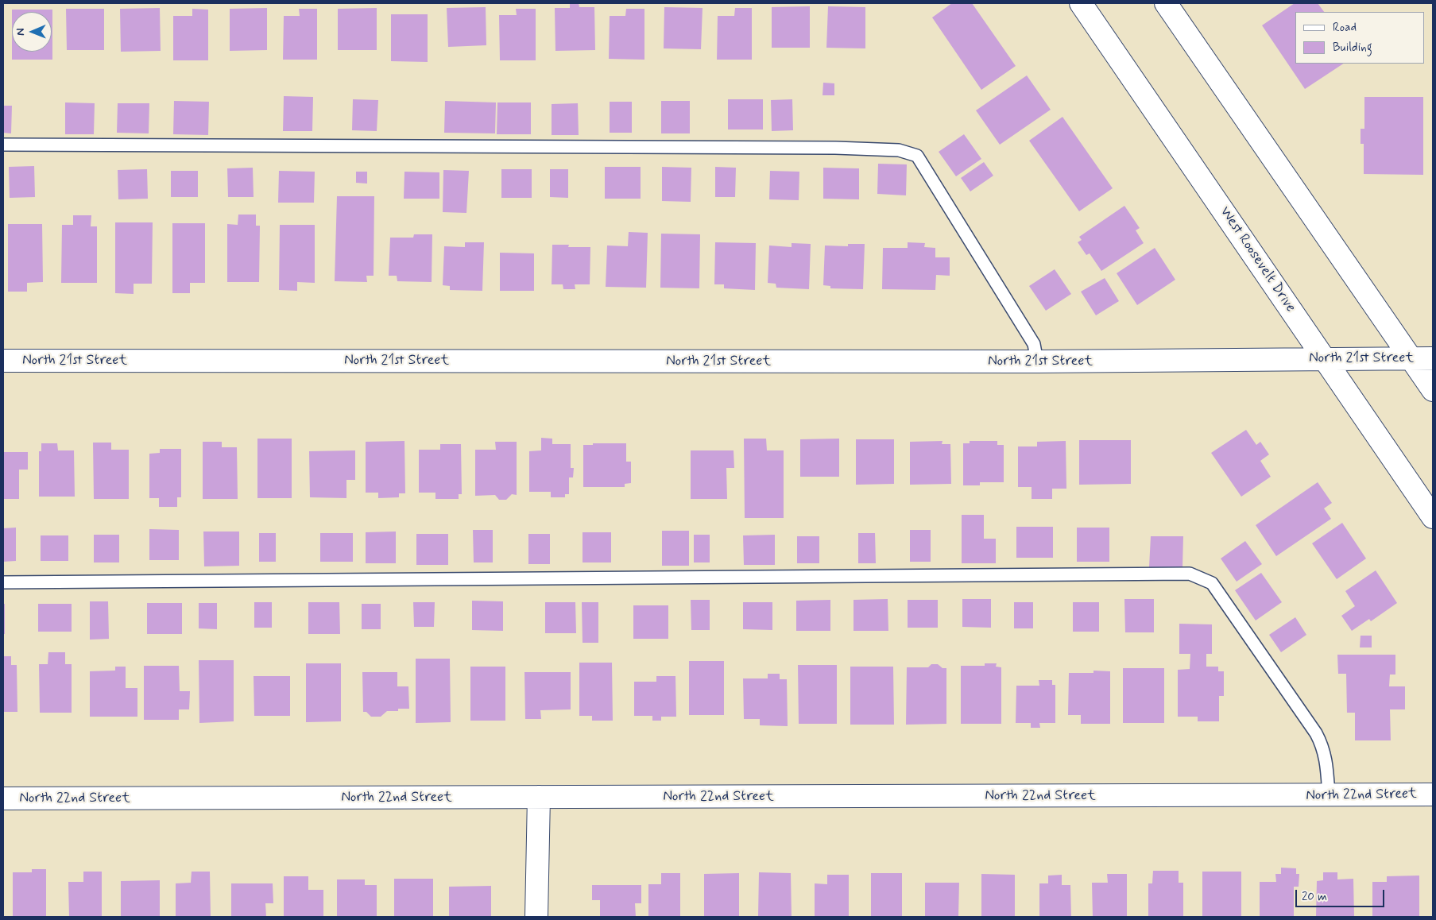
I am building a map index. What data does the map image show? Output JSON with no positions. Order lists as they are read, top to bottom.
{
  "streets": {
    "street": ["West Roosevelt Drive", "North 21st Street", "North 22nd Street"]
  },
  "crossings": [
    ["West Roosevelt Drive", "North 21st Street"]
  ],
  "legend": ["Road", "Building"],
  "scale_bar": "20 m",
  "north": "left"
}
